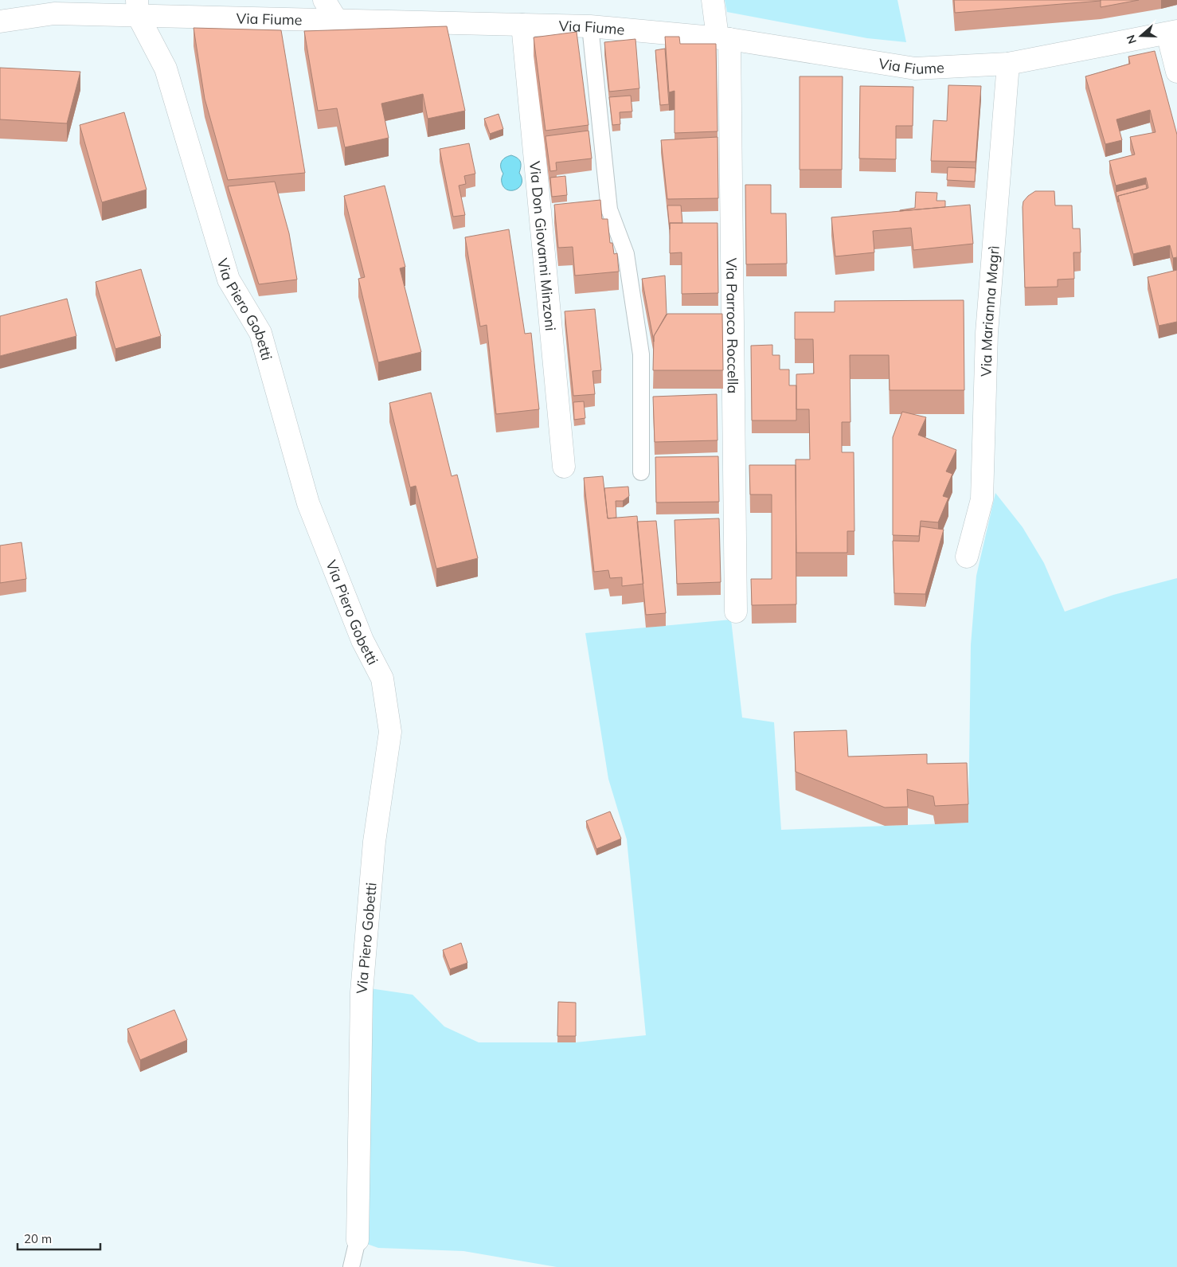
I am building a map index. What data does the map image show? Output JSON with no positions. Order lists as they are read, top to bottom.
{
  "streets": {
    "street": [
      "Via Fiume",
      "Via Don Giovanni Minzoni",
      "Via Piero Gobetti",
      "Via Marianna Magrì",
      "Via Parroco Roccella"
    ]
  },
  "crossings": [
    ["Via Fiume", "Via Don Giovanni Minzoni"],
    ["Via Fiume", "Via Piero Gobetti"],
    ["Via Fiume", "Via Marianna Magrì"],
    ["Via Fiume", "Via Parroco Roccella"]
  ],
  "scale_bar": "20 m",
  "north": "left"
}
